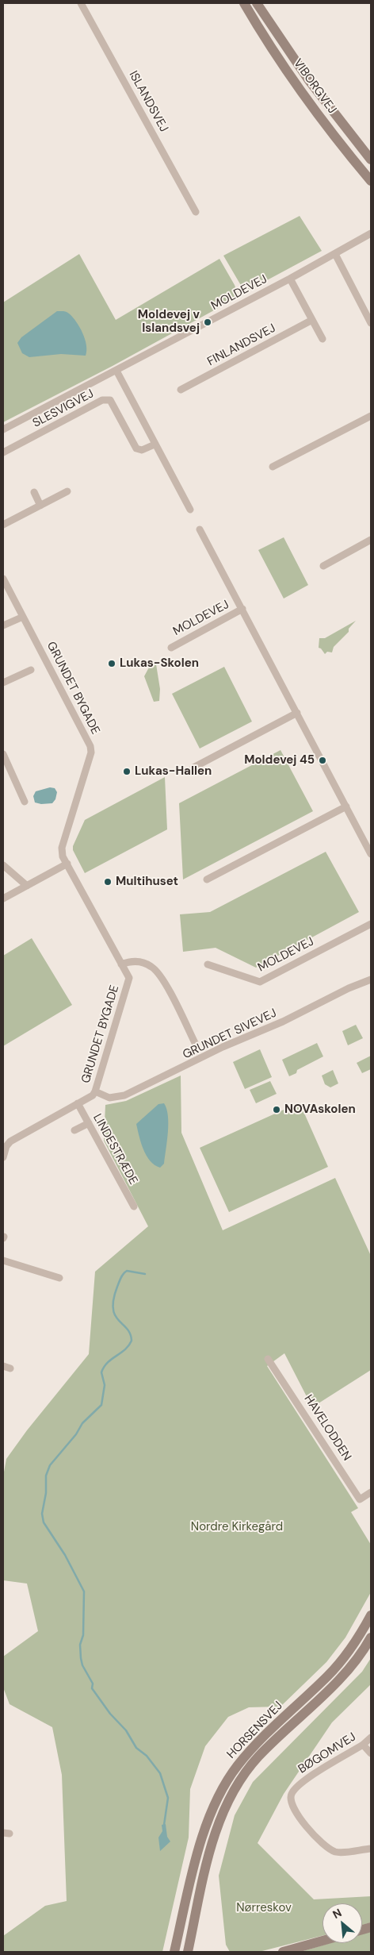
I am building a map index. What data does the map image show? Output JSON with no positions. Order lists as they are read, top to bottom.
{
  "streets": {
    "main road": ["VIBORGVEJ", "HORSENSVEJ"],
    "street": [
      "ISLANDSVEJ",
      "MOLDEVEJ",
      "FINLANDSVEJ",
      "SLESVIGVEJ",
      "GRUNDET BYGADE",
      "GRUNDET SIVEVEJ",
      "LINDESTRÆDE",
      "HAVELODDEN",
      "BØGOMVEJ"
    ]
  },
  "crossings": [
    ["GRUNDET BYGADE", "GRUNDET SIVEVEJ"],
    ["GRUNDET BYGADE", "LINDESTRÆDE"]
  ],
  "parks": ["Nordre Kirkegård", "Nørreskov"],
  "places": [
    "Moldevej v Islandsvej",
    "Lukas-Skolen",
    "Moldevej 45",
    "Lukas-Hallen",
    "Multihuset",
    "NOVAskolen"
  ],
  "north": "top left"
}
